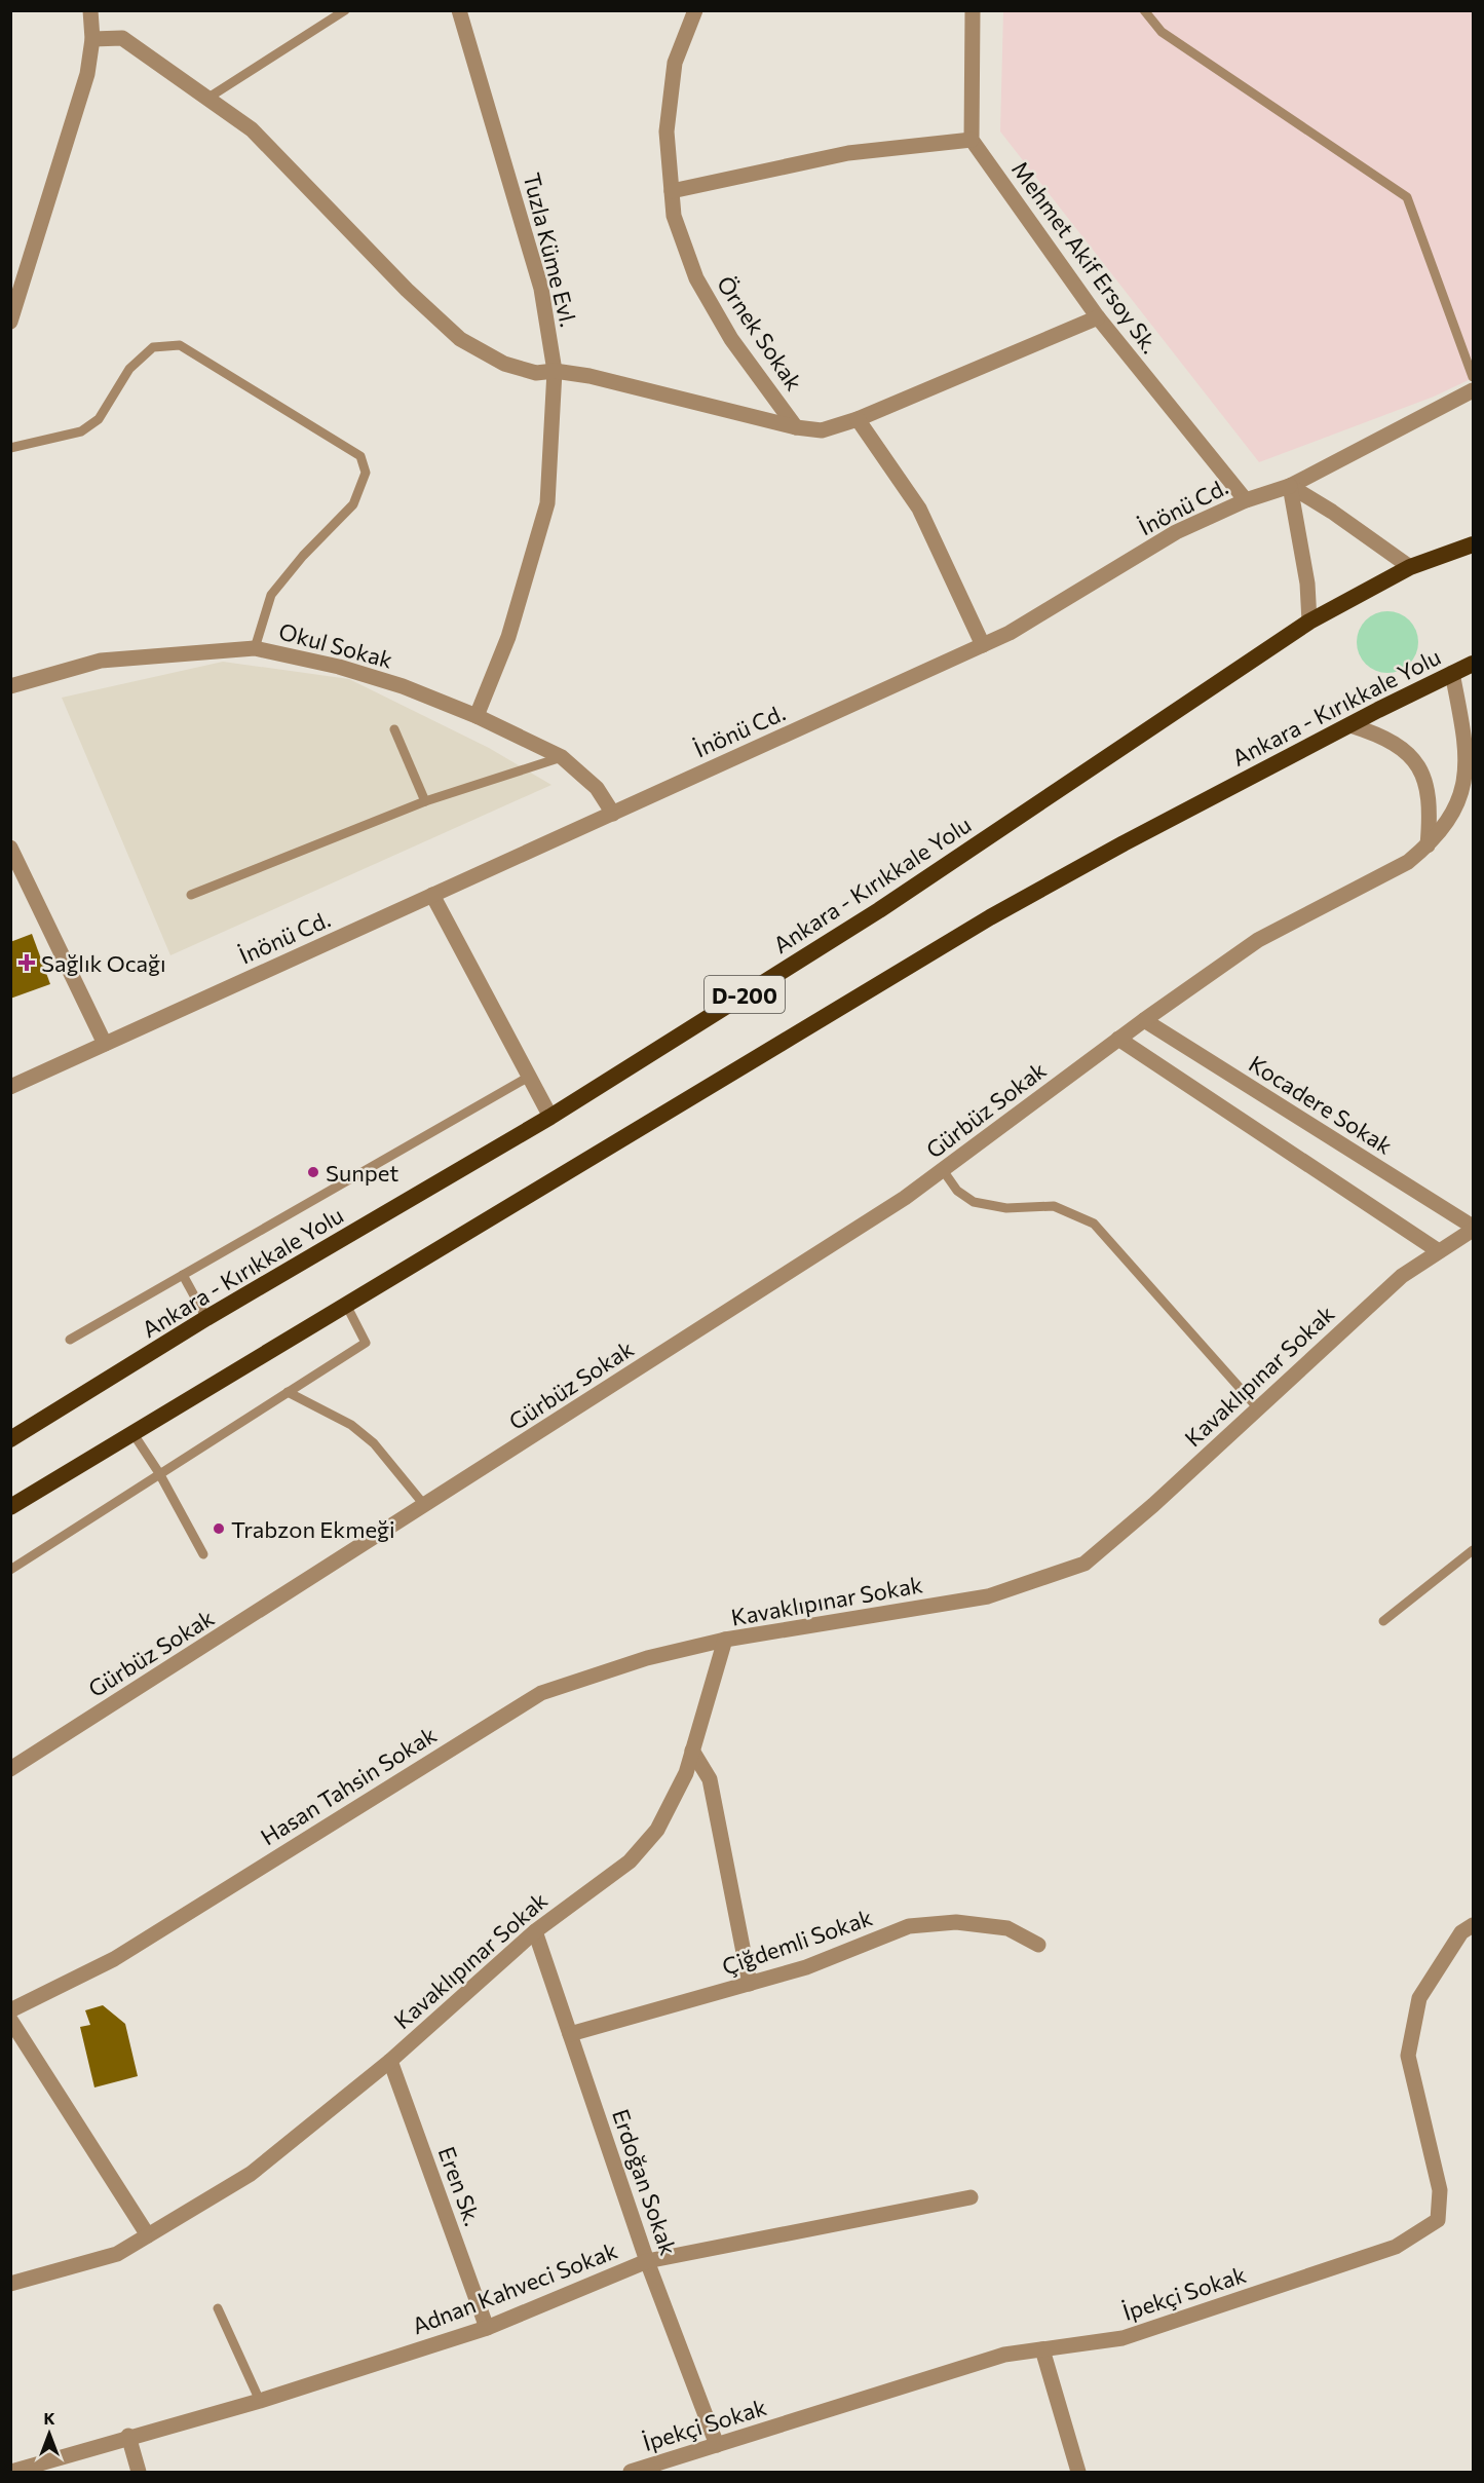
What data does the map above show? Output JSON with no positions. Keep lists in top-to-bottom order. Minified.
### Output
{"streets":{"highway":["Ankara - Kırıkkale Yolu","D-200"],"street":["Tuzla Küme Evl.","Mehmet Akif Ersoy Sk.","Örnek Sokak","İnönü Cd.","Okul Sokak","Kocadere Sokak","Gürbüz Sokak","Kavaklıpınar Sokak","Hasan Tahsin Sokak","Çiğdemli Sokak","Erdoğan Sokak","Eren Sk.","Adnan Kahveci Sokak","İpekçi Sokak"]},"crossings":[["Tuzla Küme Evl.","Okul Sokak"],["Mehmet Akif Ersoy Sk.","İnönü Cd."],["İnönü Cd.","Okul Sokak"],["Ankara - Kırıkkale Yolu","Gürbüz Sokak"],["Kocadere Sokak","Gürbüz Sokak"],["Kocadere Sokak","Kavaklıpınar Sokak"],["Kavaklıpınar Sokak","Hasan Tahsin Sokak"],["Kavaklıpınar Sokak","Erdoğan Sokak"],["Kavaklıpınar Sokak","Eren Sk."],["Çiğdemli Sokak","Erdoğan Sokak"],["Erdoğan Sokak","Adnan Kahveci Sokak"],["Erdoğan Sokak","İpekçi Sokak"],["Eren Sk.","Adnan Kahveci Sokak"]],"places":{"health":["Sağlık Ocağı"],"other":["Sunpet","Trabzon Ekmeği"]},"north":"top"}
